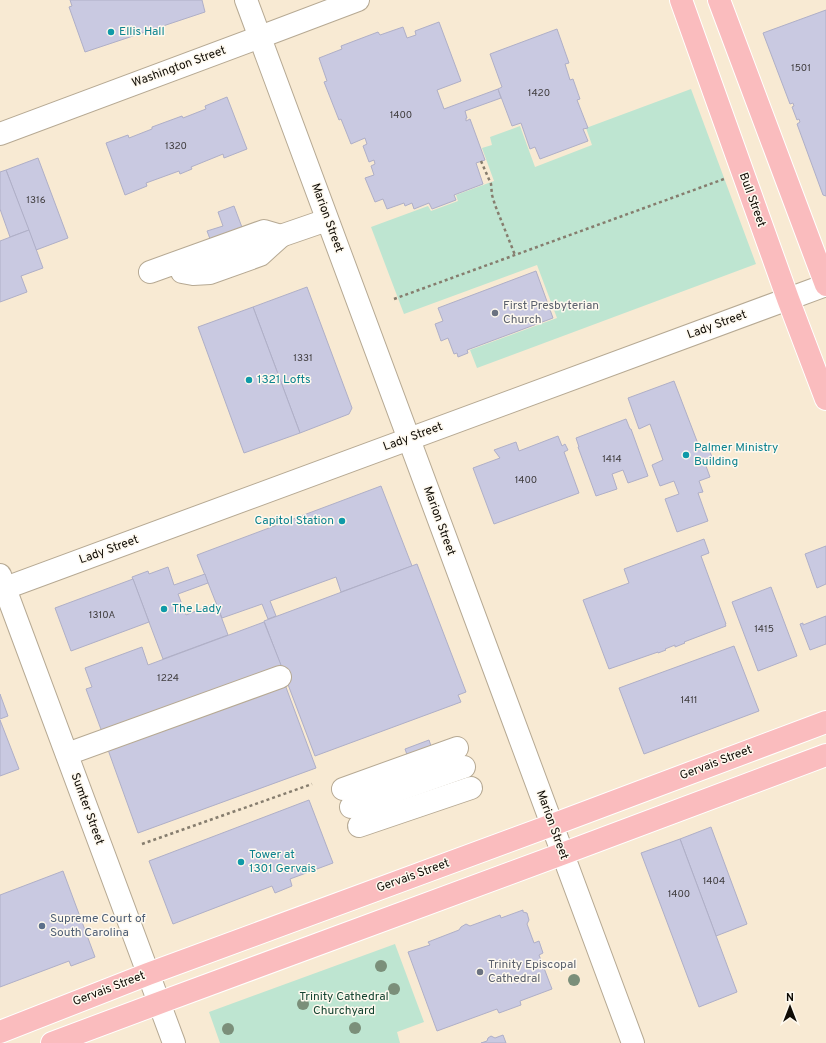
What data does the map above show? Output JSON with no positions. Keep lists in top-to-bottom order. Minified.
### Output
{"streets":{"main road":["Bull Street","Gervais Street"],"street":["Washington Street","Marion Street","Lady Street","Sumter Street"]},"crossings":[["Washington Street","Marion Street"],["Bull Street","Lady Street"],["Marion Street","Lady Street"],["Marion Street","Gervais Street"],["Lady Street","Sumter Street"],["Gervais Street","Sumter Street"]],"parks":["Trinity Cathedral Churchyard"],"places":["Ellis Hall","First Presbyterian Church","1321 Lofts","Palmer Ministry Building","Capitol Station","The Lady","Tower at 1301 Gervais","Supreme Court of South Carolina","Trinity Episcopal Cathedral"],"house_numbers":["1501","1420","1400","1320","1316","1331","1414","1400","1310A","1415","1224","1411","1404","1400"],"north":"top"}
